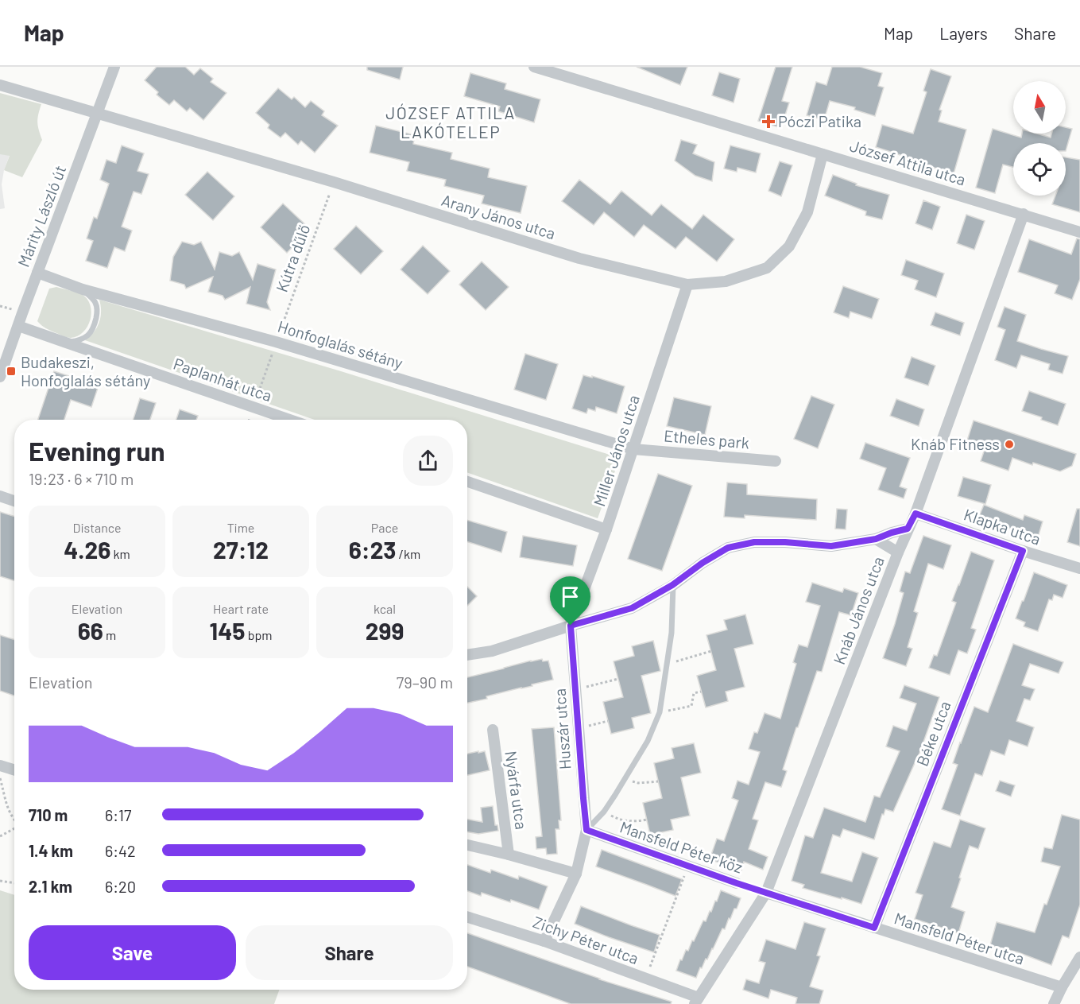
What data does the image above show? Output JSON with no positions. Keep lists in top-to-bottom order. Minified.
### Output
{"streets":{"street":["József Attila utca","Márity László út","Arany János utca","Honfoglalás sétány","Paplanhát utca","Etheles park","Miller János utca","Klapka utca","Knáb János utca","Huszár utca","Béke utca","Nyárfa utca","Mansfeld Péter köz","Mansfeld Péter utca","Zichy Péter utca"],"path":["Kútra dűlő"]},"crossings":[["József Attila utca","Arany János utca"],["József Attila utca","Knáb János utca"],["Márity László út","Arany János utca"],["Márity László út","Honfoglalás sétány"],["Márity László út","Paplanhát utca"],["Arany János utca","Kútra dűlő"],["Arany János utca","Miller János utca"],["Kútra dűlő","Honfoglalás sétány"],["Kútra dűlő","Paplanhát utca"],["Honfoglalás sétány","Etheles park"],["Honfoglalás sétány","Miller János utca"],["Etheles park","Miller János utca"],["Miller János utca","Huszár utca"],["Klapka utca","Knáb János utca"],["Klapka utca","Béke utca"],["Knáb János utca","Mansfeld Péter utca"],["Knáb János utca","Zichy Péter utca"],["Huszár utca","Mansfeld Péter köz"],["Huszár utca","Zichy Péter utca"],["Béke utca","Mansfeld Péter utca"]],"districts":["JÓZSEF ATTILA LAKÓTELEP"],"places":{"health":["Póczi Patika"],"transit":["Budakeszi, Honfoglalás sétány"],"other":["Knáb Fitness"]},"north":"top","page":{"header":"Map","nav":["Map","Layers","Share"],"heading":["Evening run","19:23 · 6 × 710 m"],"stats":[["Distance","4.26 km"],["Time","27:12"],["Pace","6:23 /km"],["Elevation","66 m"],["Heart rate","145 bpm"],["kcal","299"]],"chart":["Elevation","79–90 m"],"list":[{"name":"710 m","note":"6:17"},{"name":"1.4 km","note":"6:42"},{"name":"2.1 km","note":"6:20"}],"buttons":["Save","Share"]}}
